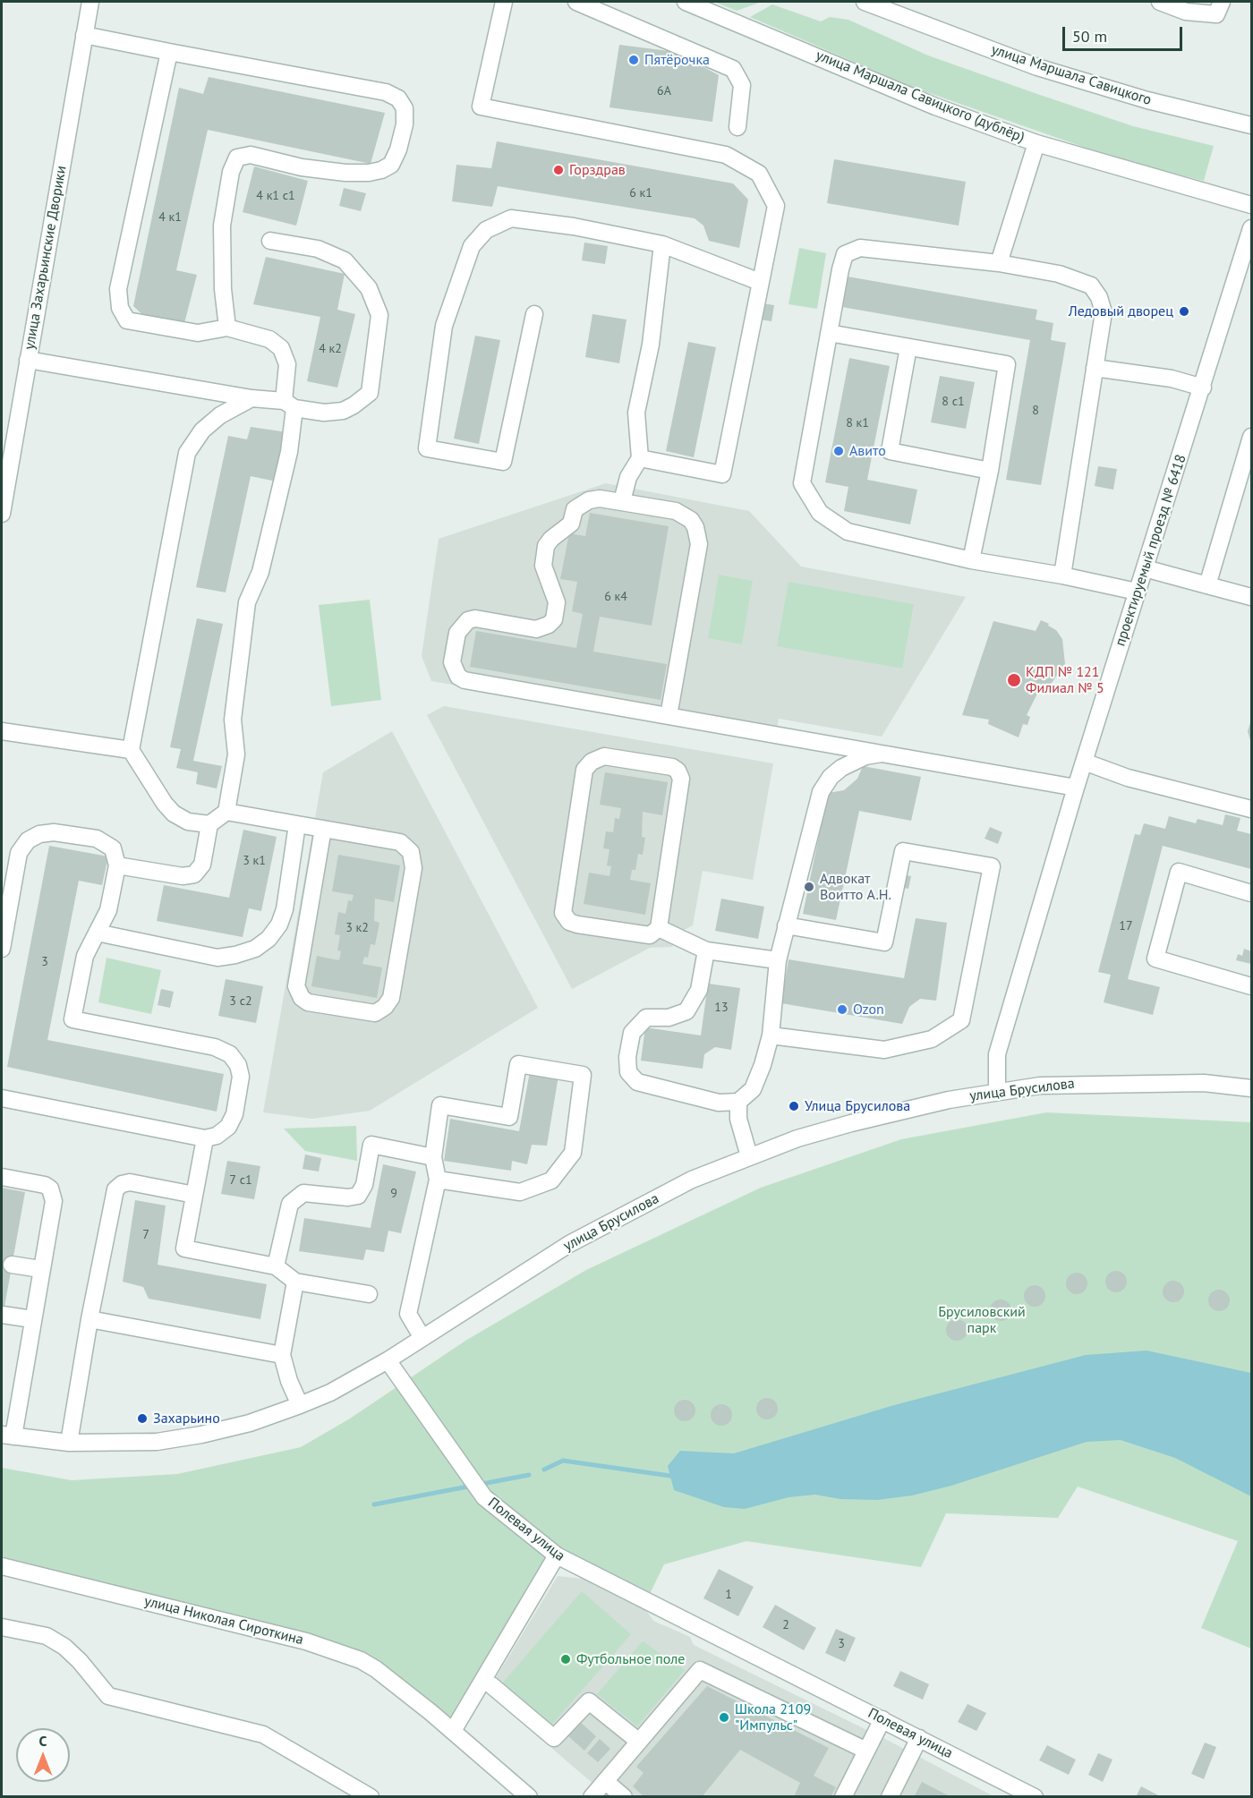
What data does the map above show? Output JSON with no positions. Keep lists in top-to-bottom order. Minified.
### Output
{"streets":{"street":["улица Маршала Савицкого","улица Маршала Савицкого (дублёр)","улица Захарьинские Дворики","проектируемый проезд № 6418","улица Брусилова","Полевая улица","улица Николая Сироткина"]},"crossings":[["проектируемый проезд № 6418","улица Брусилова"],["улица Брусилова","Полевая улица"]],"parks":["Брусиловский парк"],"places":["Пятёрочка","Горздрав","Ледовый дворец","Авито","КДП № 121 Филиал № 5","Адвокат Воитто А.Н.","Ozon","Улица Брусилова","Захарьино","Футбольное поле","Школа 2109 \"Импульс\""],"house_numbers":["6А","6 к1","4 к1 с1","4 к1","4 к2","8 с1","8","8 к1","6 к4","3 к1","17","3 к2","3","3 с2","13","7 с1","9","7","1","2","3"],"scale_bar":"50 m","north":"top"}
